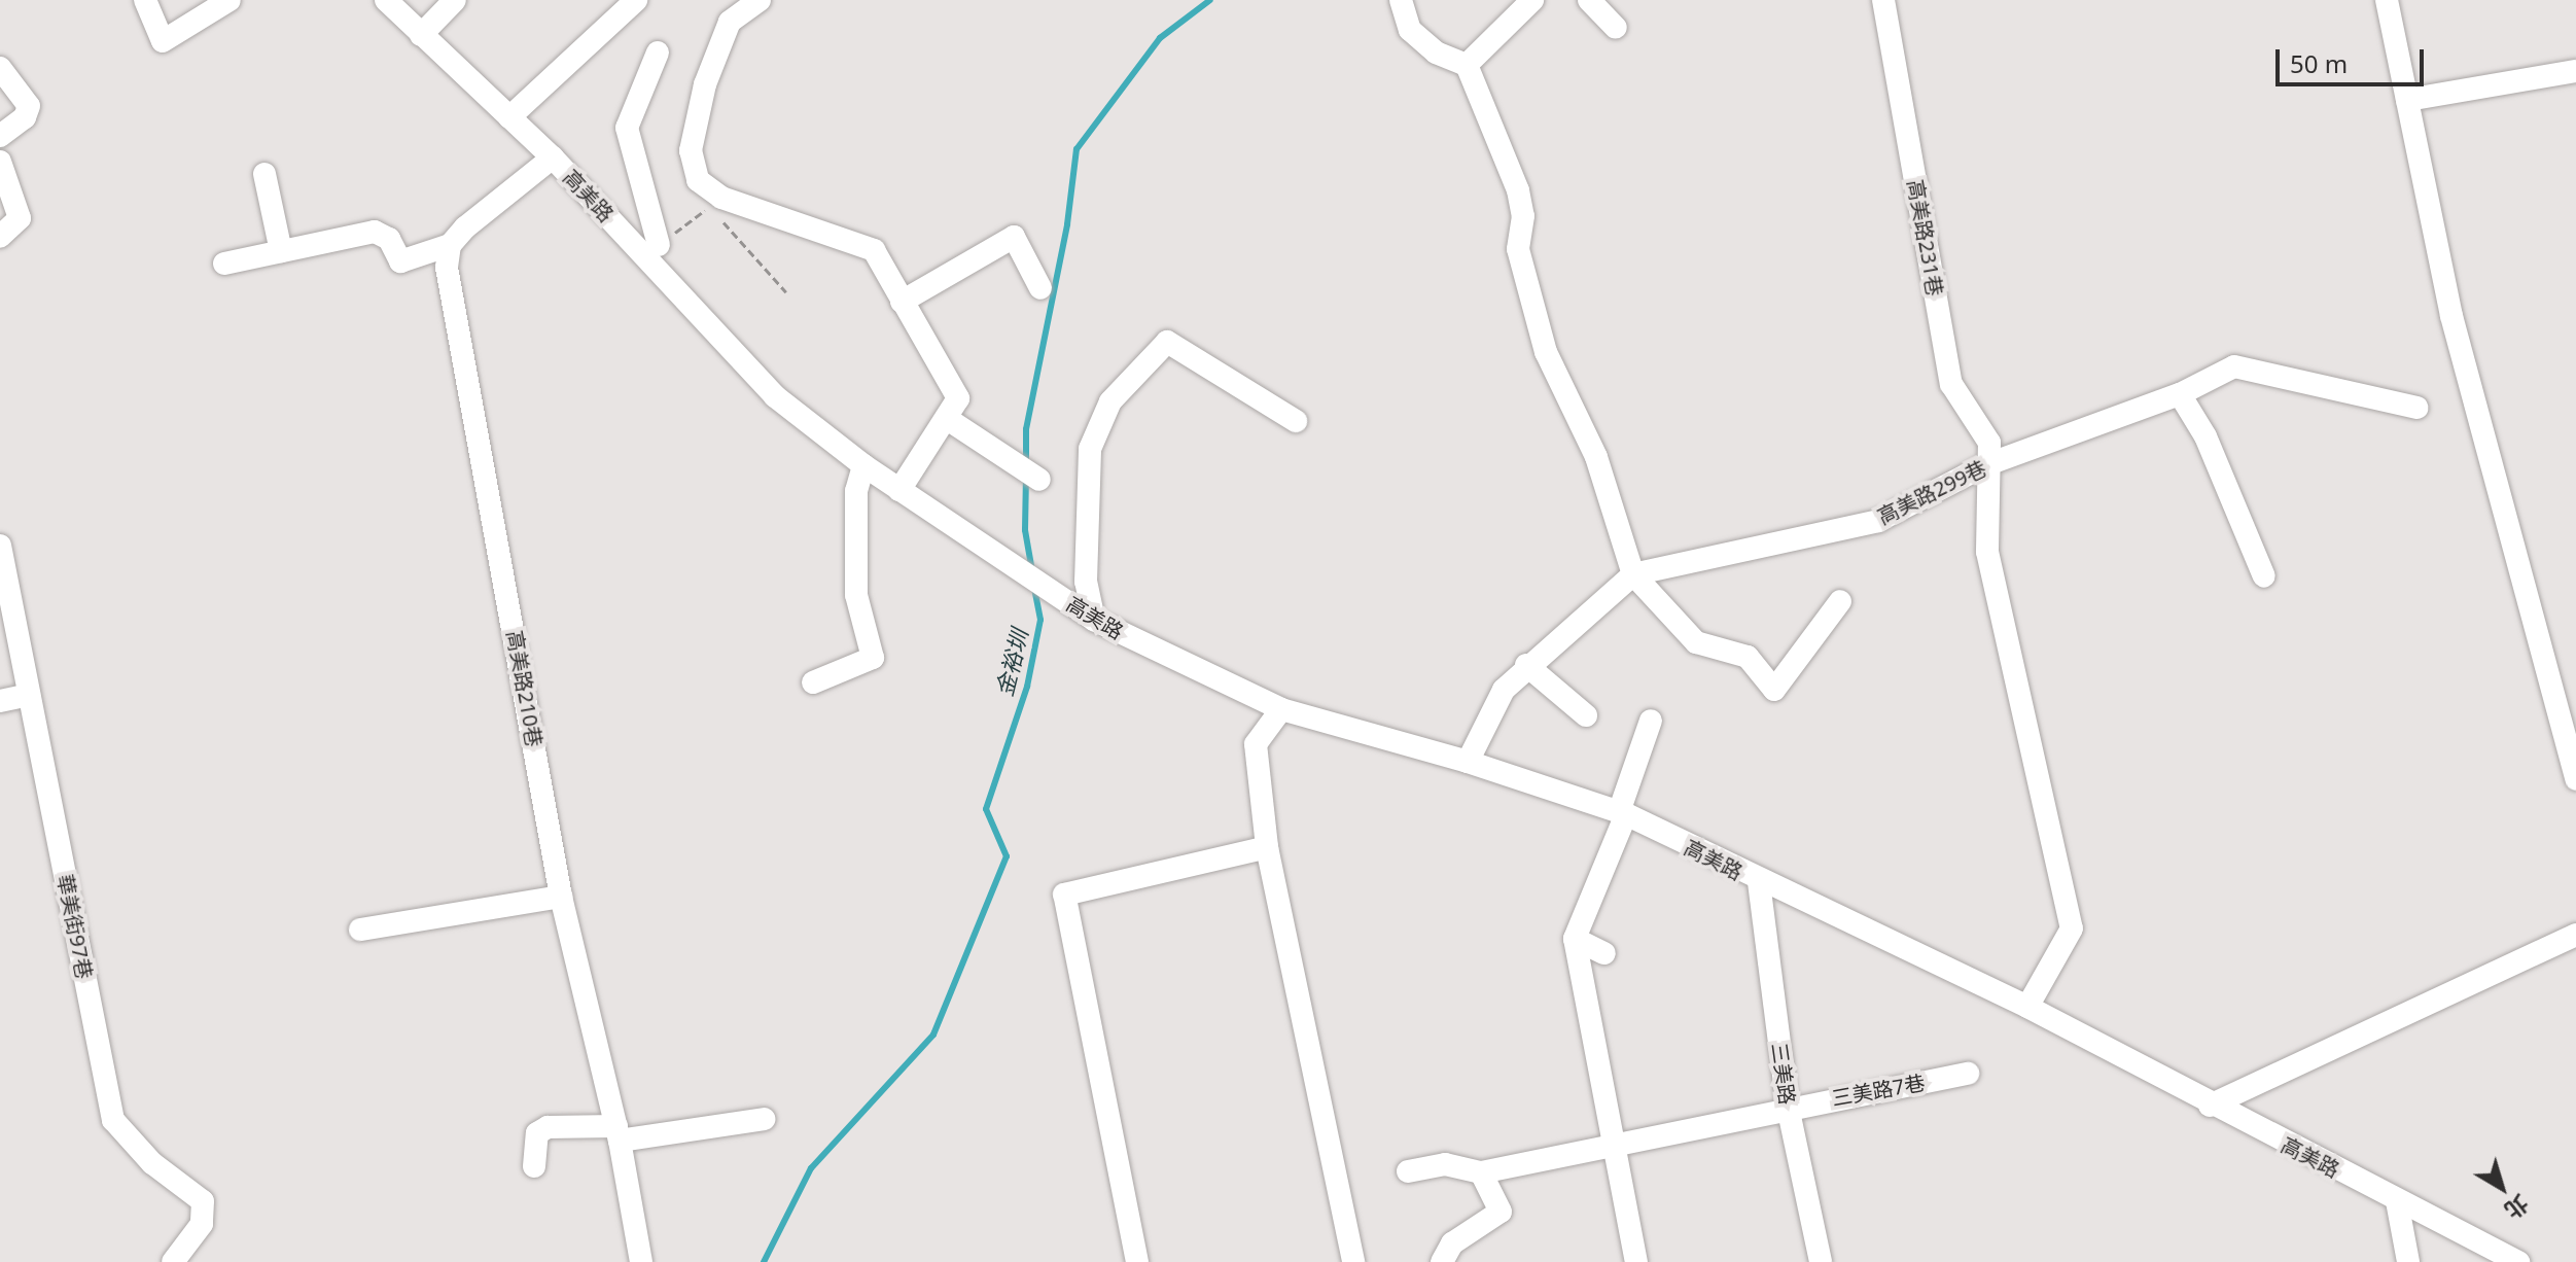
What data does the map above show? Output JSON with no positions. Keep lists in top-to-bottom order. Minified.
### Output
{"streets":{"street":["高美路","高美路231巷","高美路299巷","高美路210巷","華美街97巷","三美路","三美路7巷"]},"crossings":[["高美路","高美路231巷"],["高美路","高美路299巷"],["高美路","三美路"],["高美路231巷","高美路299巷"],["三美路","三美路7巷"]],"water":["金裕圳"],"scale_bar":"50 m","north":"bottom right"}
